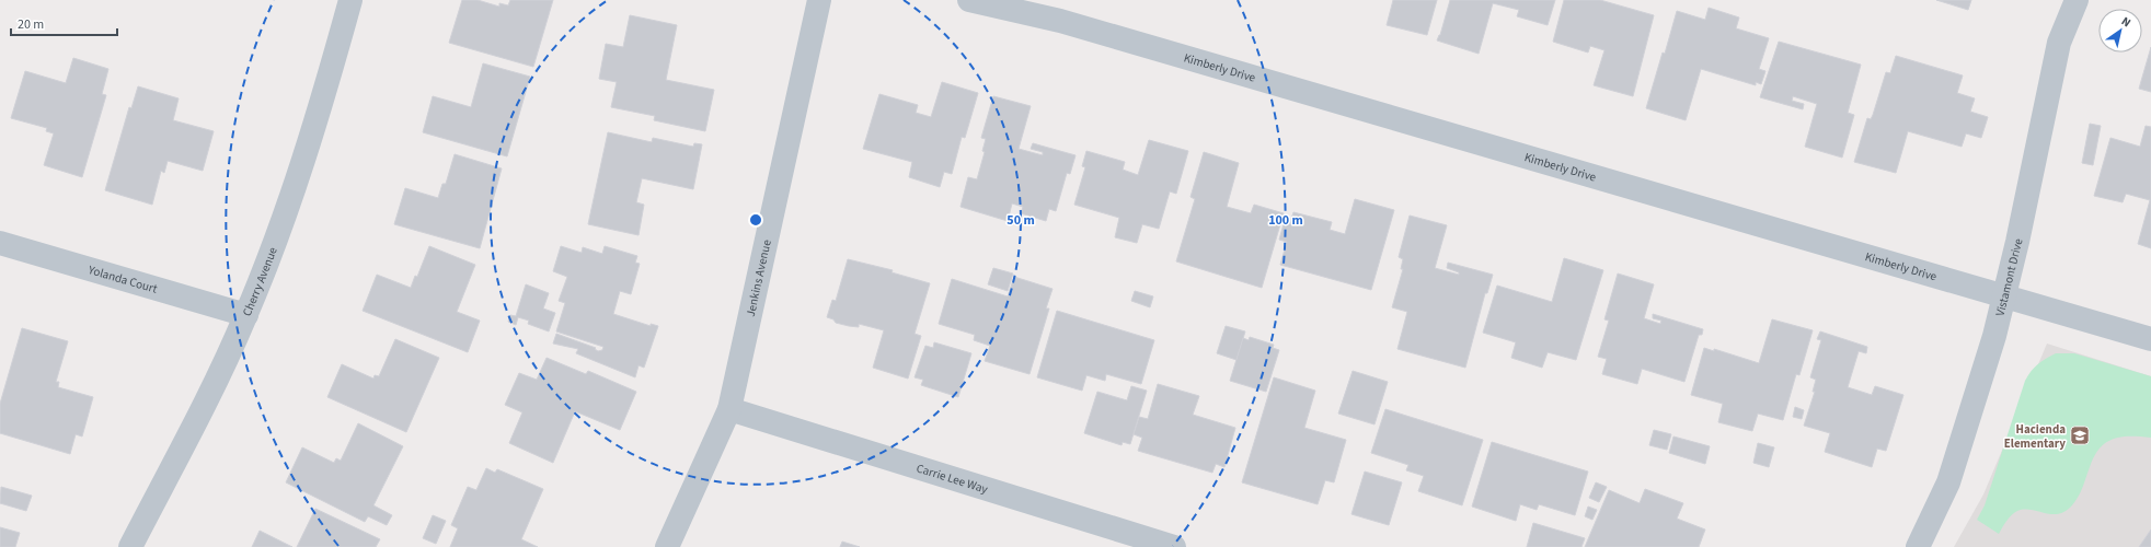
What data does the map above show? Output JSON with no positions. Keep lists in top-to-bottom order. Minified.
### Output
{"streets":{"street":["Kimberly Drive","Vistamont Drive","Jenkins Avenue","Yolanda Court","Cherry Avenue","Carrie Lee Way"]},"crossings":[["Kimberly Drive","Vistamont Drive"],["Jenkins Avenue","Carrie Lee Way"],["Yolanda Court","Cherry Avenue"]],"places":{"school or university":["Hacienda Elementary"]},"scale_bar":"20 m","north":"top right","rings":["50 m","100 m"]}
